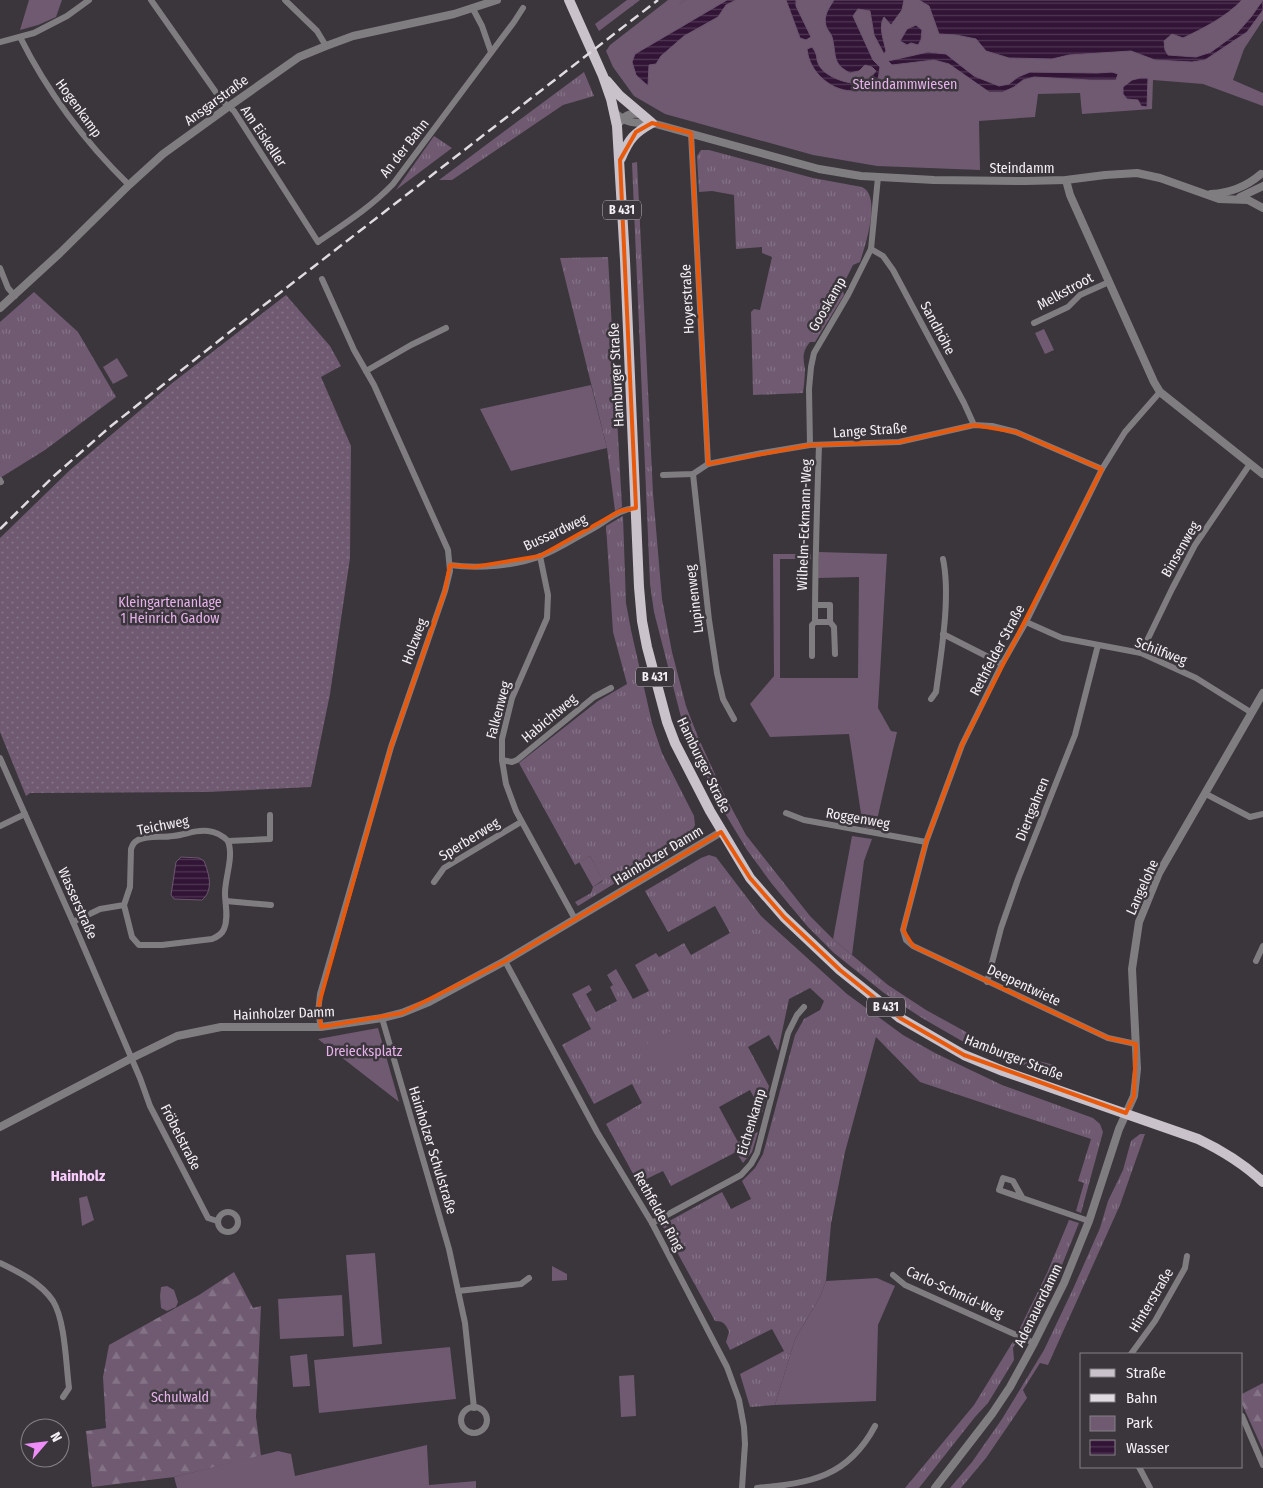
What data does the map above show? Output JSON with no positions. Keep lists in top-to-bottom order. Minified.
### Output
{"streets":{"main road":["B 431","Hamburger Straße"],"street":["Ansgarstraße","Hogenkamp","Am Eiskeller","An der Bahn","Steindamm","Melkstroot","Hoyerstraße","Gooskamp","Sandhöhe","Lange Straße","Wilhelm-Eckmann-Weg","Bussardweg","Binsenweg","Lupinenweg","Holzweg","Rethfelder Straße","Schilfweg","Falkenweg","Habichtweg","Diertgahren","Roggenweg","Teichweg","Sperberweg","Hainholzer Damm","Langelohe","Wasserstraße","Deepentwiete","Eichenkamp","Fröbelstraße","Hainholzer Schulstraße","Rethfelder Ring","Carlo-Schmid-Weg","Hinterstraße","Adenauerdamm"]},"crossings":[["Ansgarstraße","Hogenkamp"],["Ansgarstraße","Am Eiskeller"],["Am Eiskeller","An der Bahn"],["Steindamm","Melkstroot"],["Steindamm","Hoyerstraße"],["Steindamm","Gooskamp"],["Steindamm","Hamburger Straße"],["Steindamm","Binsenweg"],["Steindamm","Rethfelder Straße"],["Hoyerstraße","Lange Straße"],["Gooskamp","Sandhöhe"],["Gooskamp","Lange Straße"],["Sandhöhe","Lange Straße"],["Hamburger Straße","Bussardweg"],["Hamburger Straße","Hainholzer Damm"],["Hamburger Straße","Langelohe"],["Hamburger Straße","Adenauerdamm"],["Lange Straße","Wilhelm-Eckmann-Weg"],["Lange Straße","Lupinenweg"],["Lange Straße","Rethfelder Straße"],["Bussardweg","Holzweg"],["Bussardweg","Falkenweg"],["Binsenweg","Schilfweg"],["Holzweg","Hainholzer Damm"],["Rethfelder Straße","Schilfweg"],["Rethfelder Straße","Roggenweg"],["Rethfelder Straße","Deepentwiete"],["Schilfweg","Diertgahren"],["Schilfweg","Langelohe"],["Falkenweg","Habichtweg"],["Falkenweg","Sperberweg"],["Falkenweg","Hainholzer Damm"],["Diertgahren","Deepentwiete"],["Hainholzer Damm","Wasserstraße"],["Hainholzer Damm","Fröbelstraße"],["Hainholzer Damm","Hainholzer Schulstraße"],["Hainholzer Damm","Rethfelder Ring"],["Langelohe","Deepentwiete"],["Langelohe","Adenauerdamm"],["Wasserstraße","Fröbelstraße"],["Eichenkamp","Rethfelder Ring"],["Carlo-Schmid-Weg","Adenauerdamm"]],"districts":["Hainholz"],"parks":["Steindammwiesen","Kleingartenanlage 1 Heinrich Gadow","Dreiecksplatz","Schulwald"],"legend":["Straße","Bahn","Park","Wasser"],"north":"top right"}
